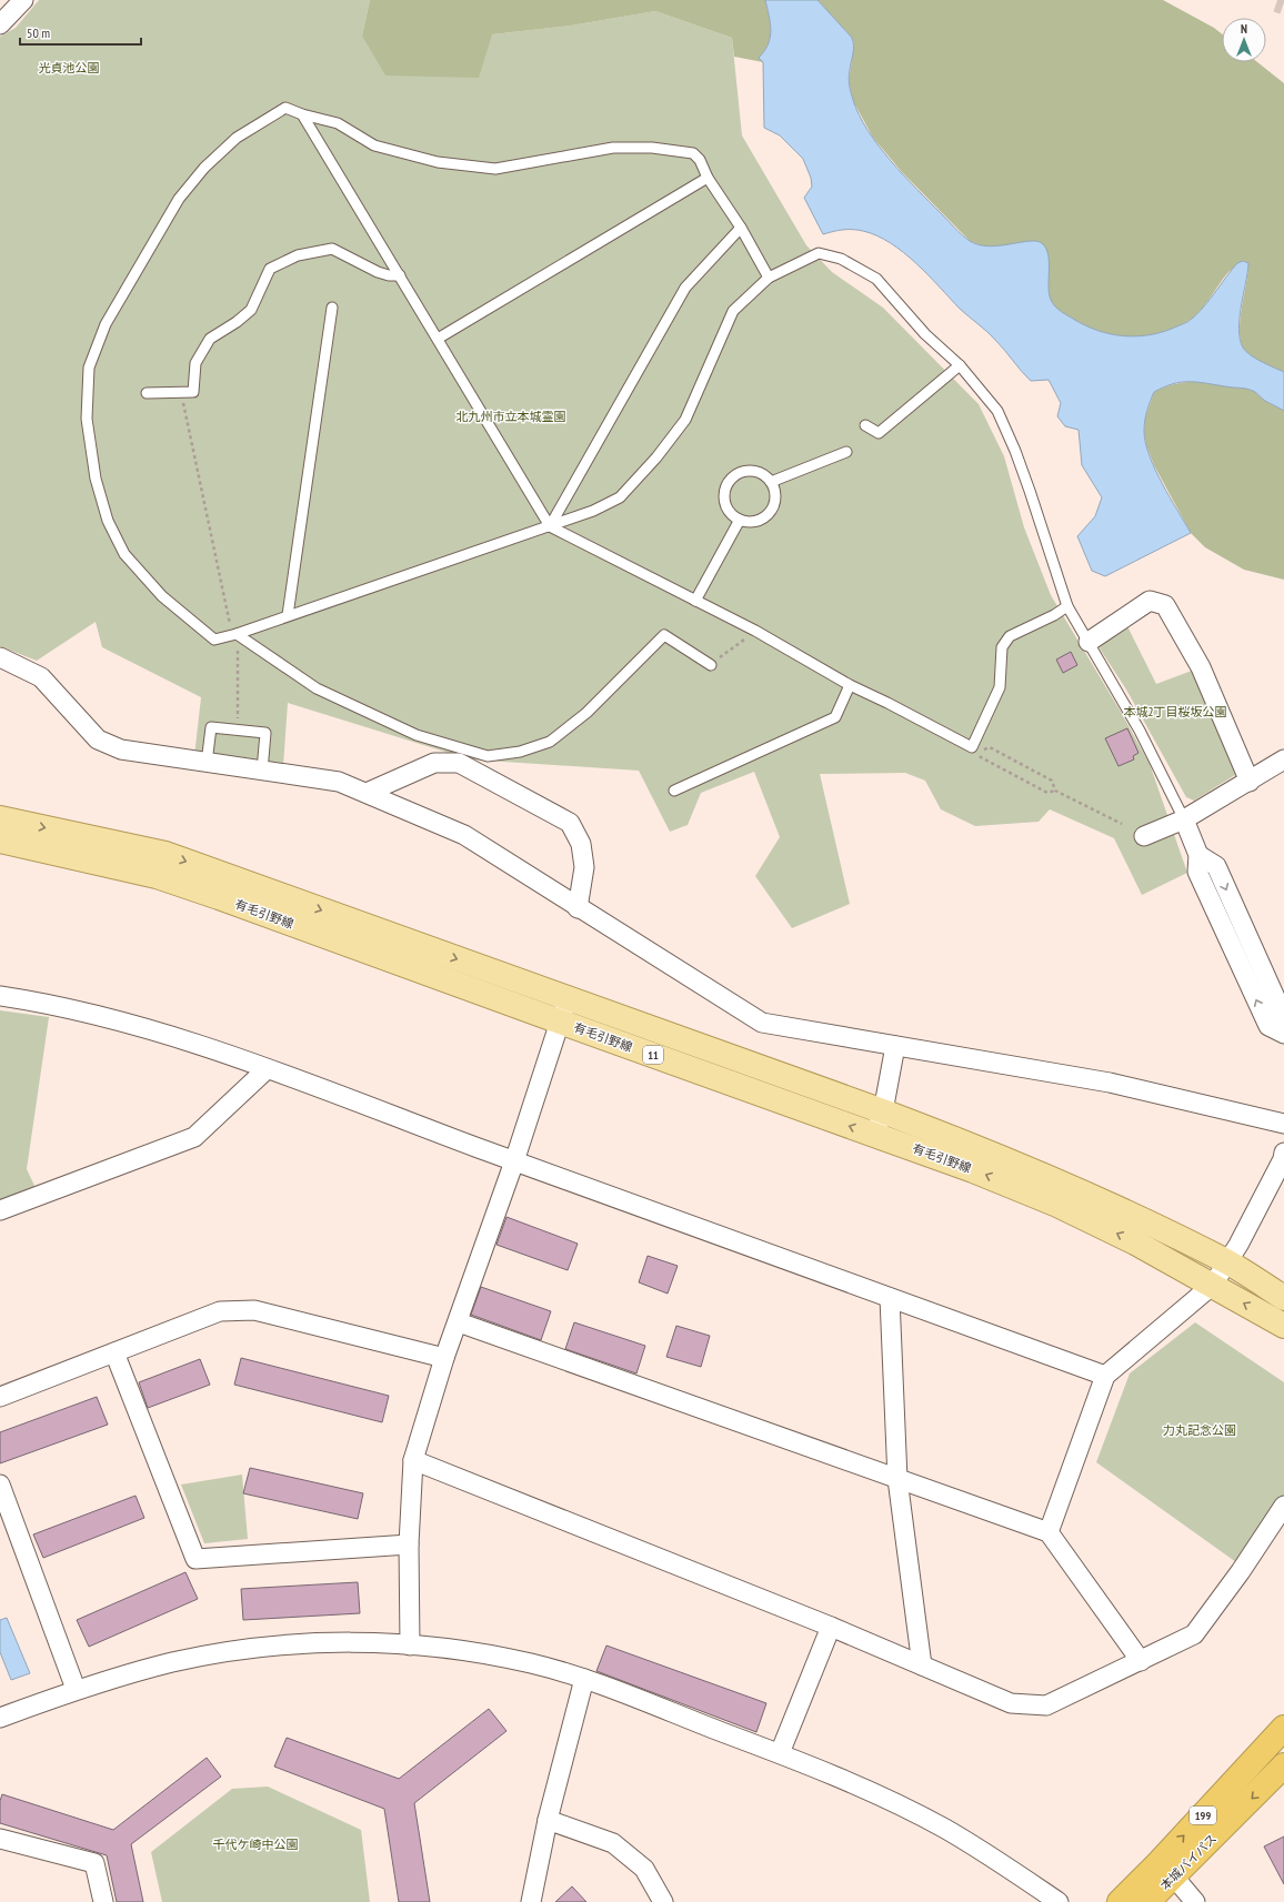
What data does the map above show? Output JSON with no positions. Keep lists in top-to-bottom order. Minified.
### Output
{"streets":{"highway":["199","本城バイパス"],"main road":["有毛引野線","11"]},"parks":["光貞池公園","北九州市立本城霊園","本城2丁目桜坂公園","力丸記念公園","千代ケ崎中公園"],"scale_bar":"50 m","north":"top"}
